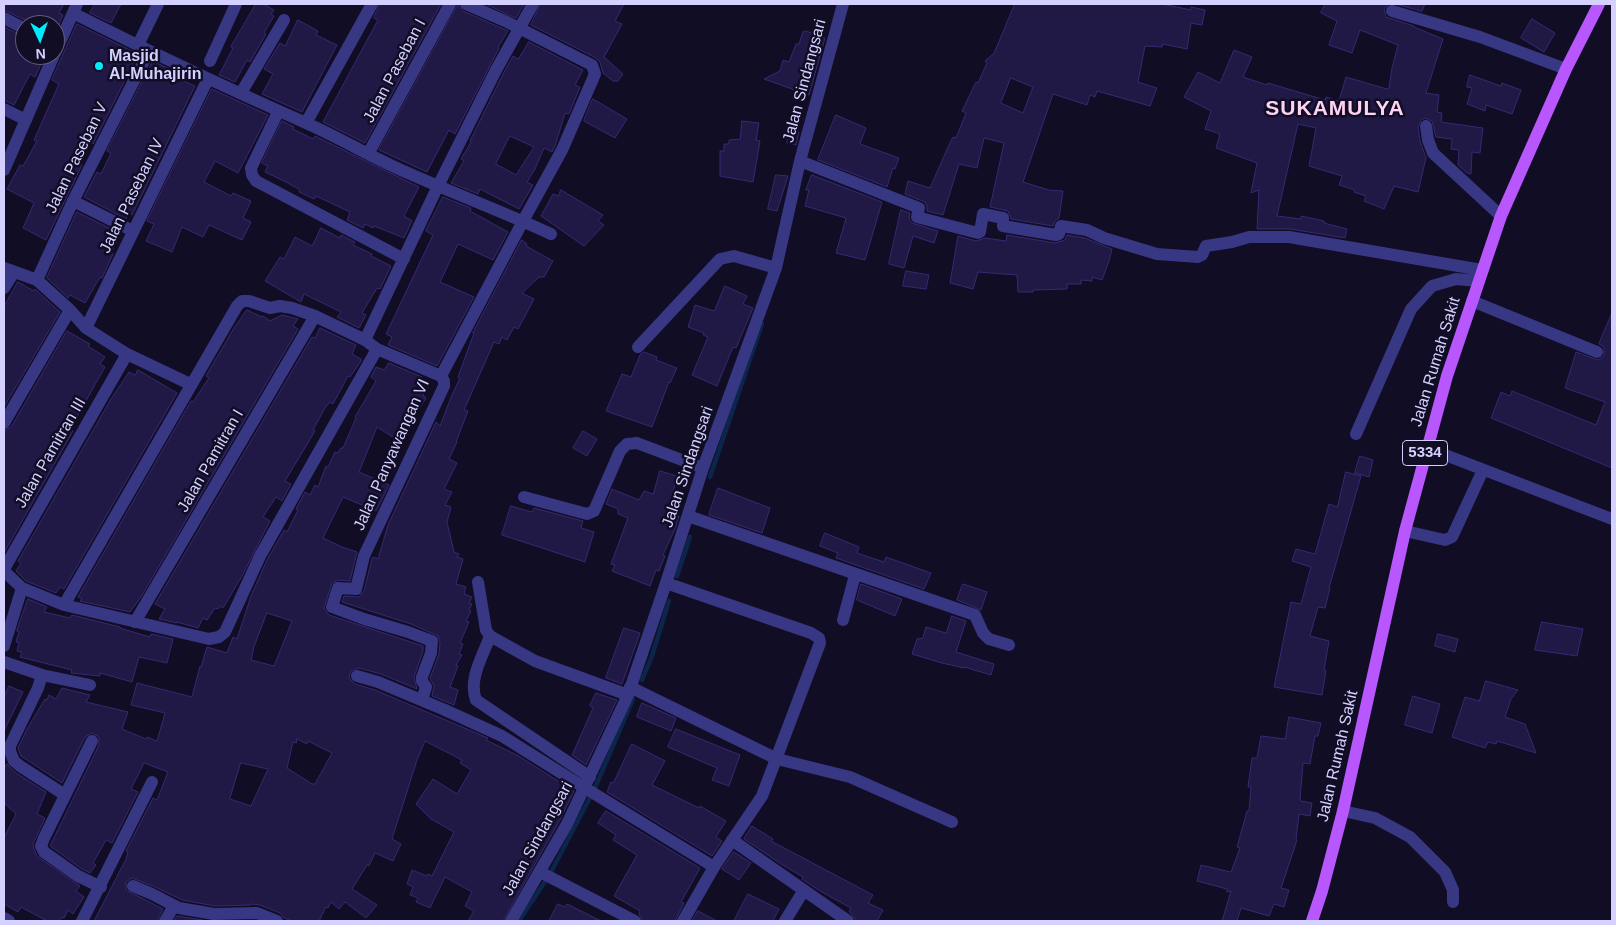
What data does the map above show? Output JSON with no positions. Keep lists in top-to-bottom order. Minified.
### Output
{"streets":{"main road":["Jalan Rumah Sakit","5334"],"street":["Jalan Paseban I","Jalan Sindangsari","Jalan Paseban V","Jalan Paseban IV","Jalan Pamitran III","Jalan Panyawangan VI","Jalan Pamitran I"]},"districts":["SUKAMULYA"],"places":["Masjid Al-Muhajirin"],"north":"bottom"}
